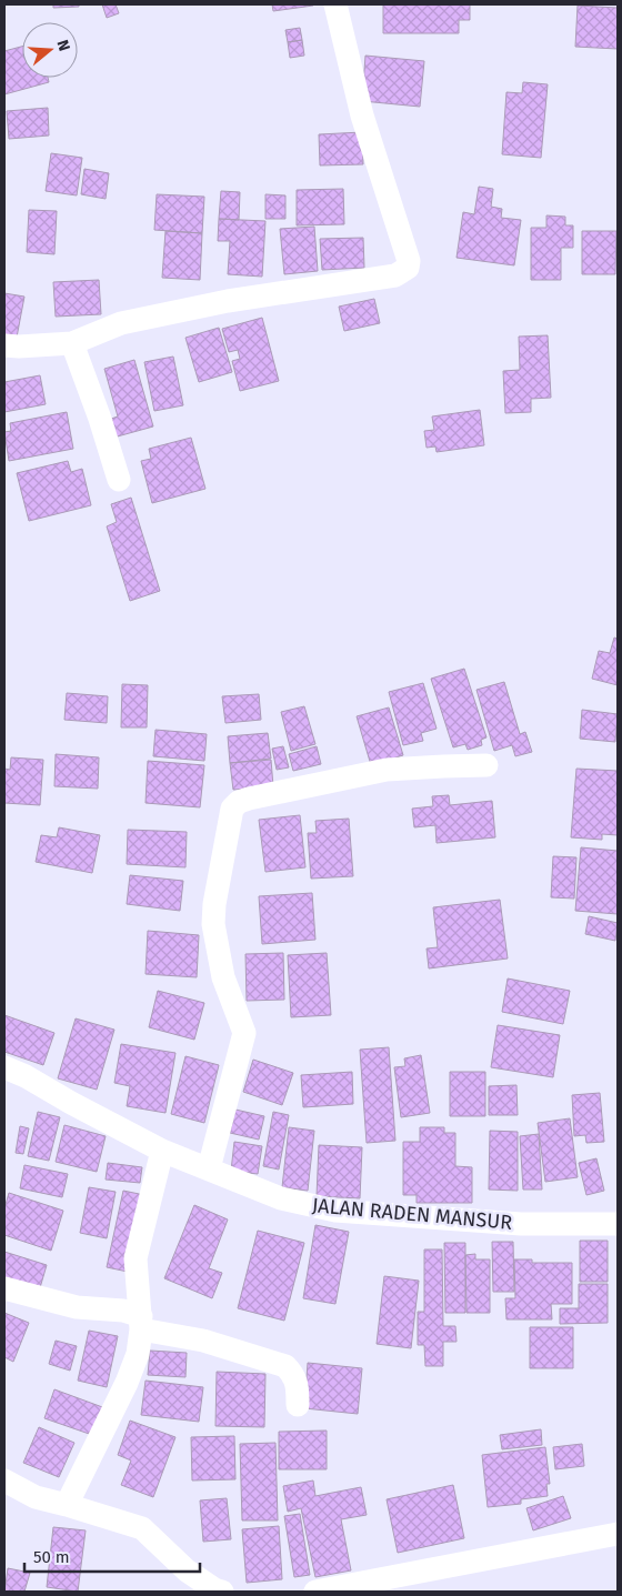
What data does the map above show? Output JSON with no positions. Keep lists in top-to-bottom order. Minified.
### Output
{"streets":{"street":["JALAN RADEN MANSUR"]},"scale_bar":"50 m","north":"right"}
